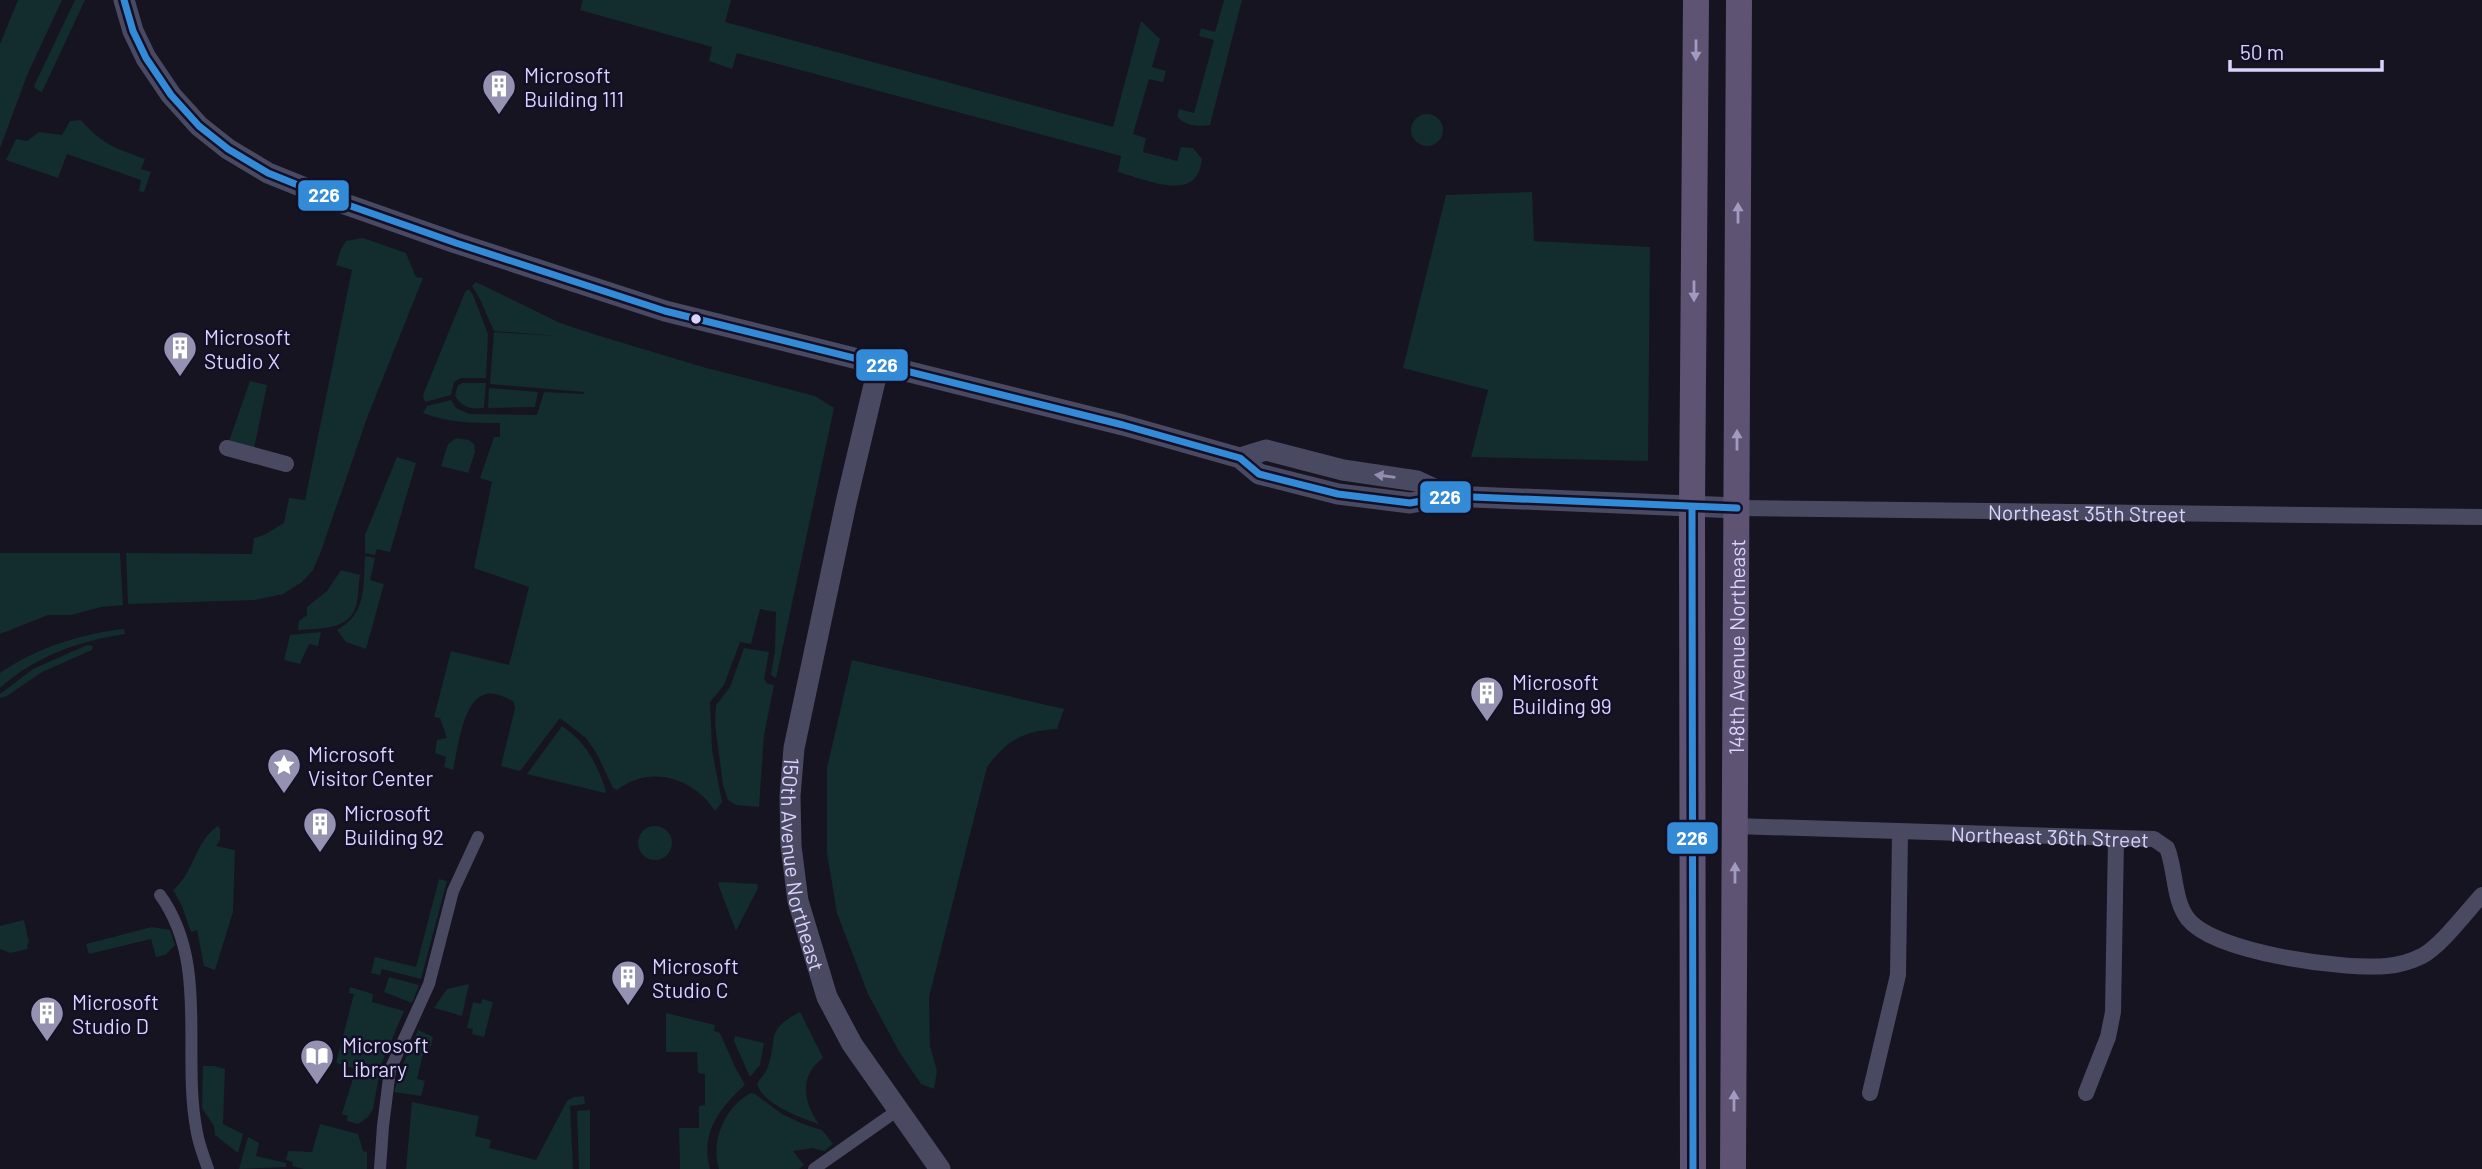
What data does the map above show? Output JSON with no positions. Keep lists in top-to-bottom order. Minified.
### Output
{"streets":{"main road":["148th Avenue Northeast"],"street":["Northeast 35th Street","Northeast 36th Street","150th Avenue Northeast"]},"crossings":[["Northeast 35th Street","148th Avenue Northeast"],["148th Avenue Northeast","Northeast 36th Street"]],"places":{"building":["Microsoft Building 111","Microsoft Studio X","Microsoft Building 99","Microsoft Building 92","Microsoft Studio C","Microsoft Studio D"],"place":["Microsoft Visitor Center"],"library":["Microsoft Library"]},"lines":["transit line 226"],"scale_bar":"50 m"}
